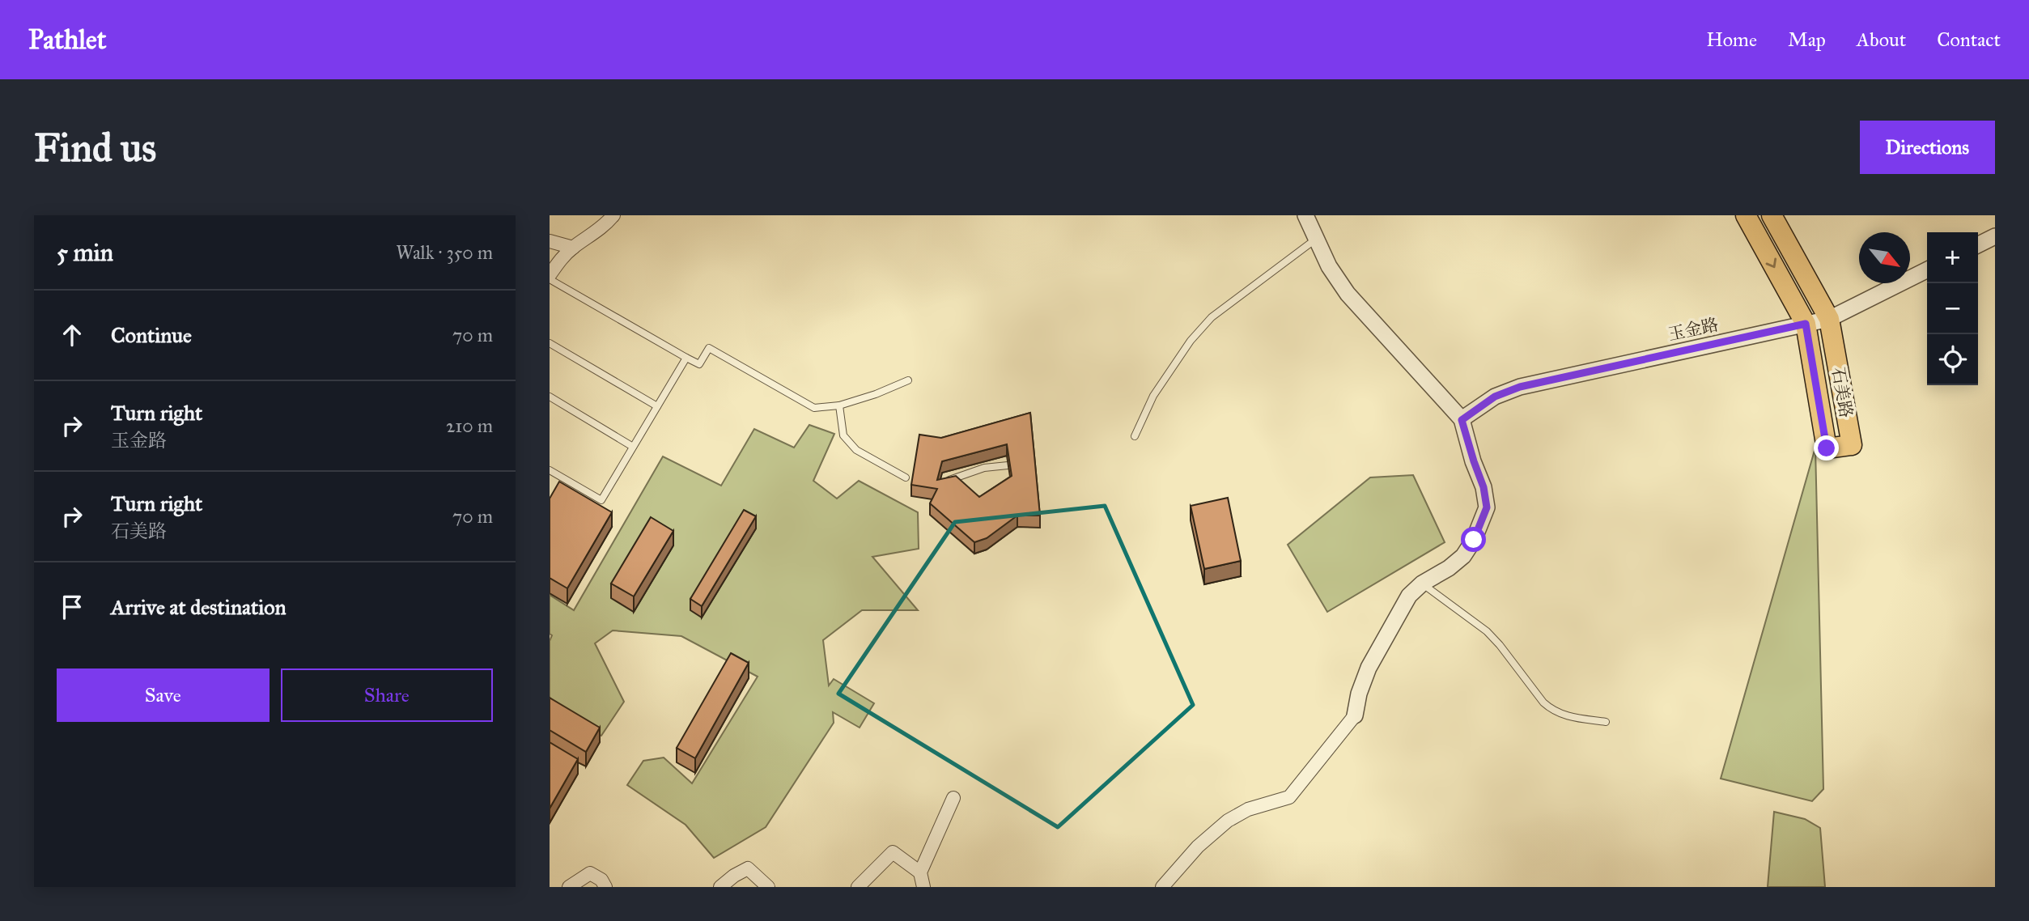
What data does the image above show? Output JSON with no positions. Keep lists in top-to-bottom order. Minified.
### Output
{"streets":{"main road":["石美路"],"street":["玉金路"]},"crossings":[["玉金路","石美路"]],"north":"bottom right","page":{"header":"Pathlet","nav":["Home","Map","About","Contact"],"buttons":["Directions",["Save","Share"]],"title":"Find us","heading":["5 min","Walk · 350 m"],"map_buttons":["+","−"],"list":[["Continue","70 m"],["Turn right","玉金路","210 m"],["Turn right","石美路","70 m"],"Arrive at destination"]}}
